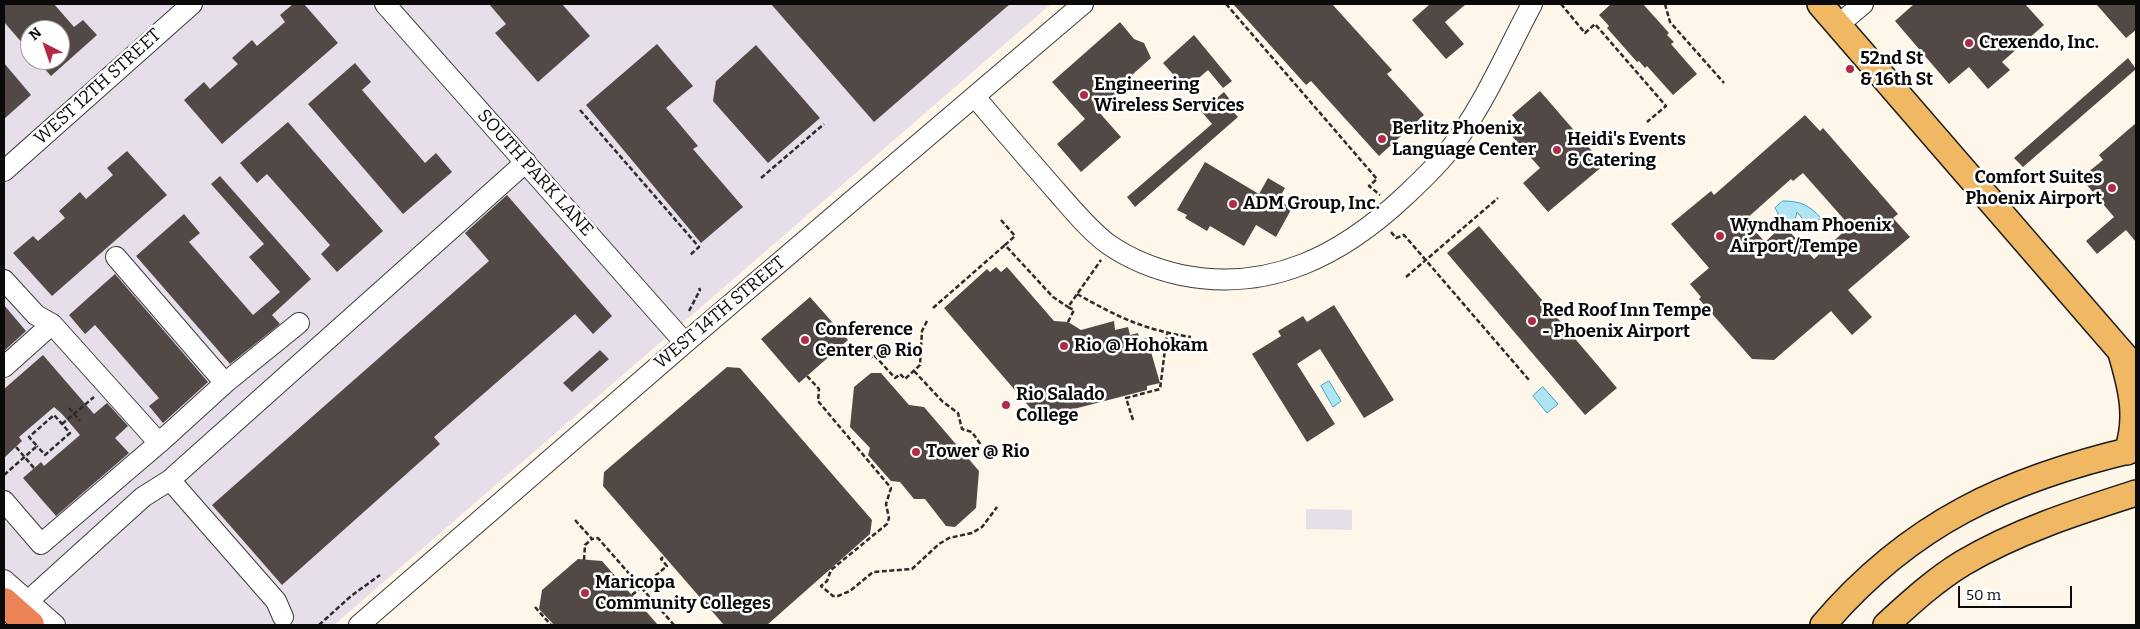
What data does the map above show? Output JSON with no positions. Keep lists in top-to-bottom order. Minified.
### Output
{"streets":{"street":["WEST 12TH STREET","SOUTH PARK LANE","WEST 14TH STREET"]},"crossings":[["SOUTH PARK LANE","WEST 14TH STREET"]],"places":["Crexendo, Inc.","52nd St & 16th St","Engineering Wireless Services","Berlitz Phoenix Language Center","Heidi's Events & Catering","Comfort Suites Phoenix Airport","ADM Group, Inc.","Wyndham Phoenix Airport/Tempe","Red Roof Inn Tempe - Phoenix Airport","Conference Center @ Rio","Rio @ Hohokam","Rio Salado College","Tower @ Rio","Maricopa Community Colleges"],"scale_bar":"50 m","north":"top left"}
